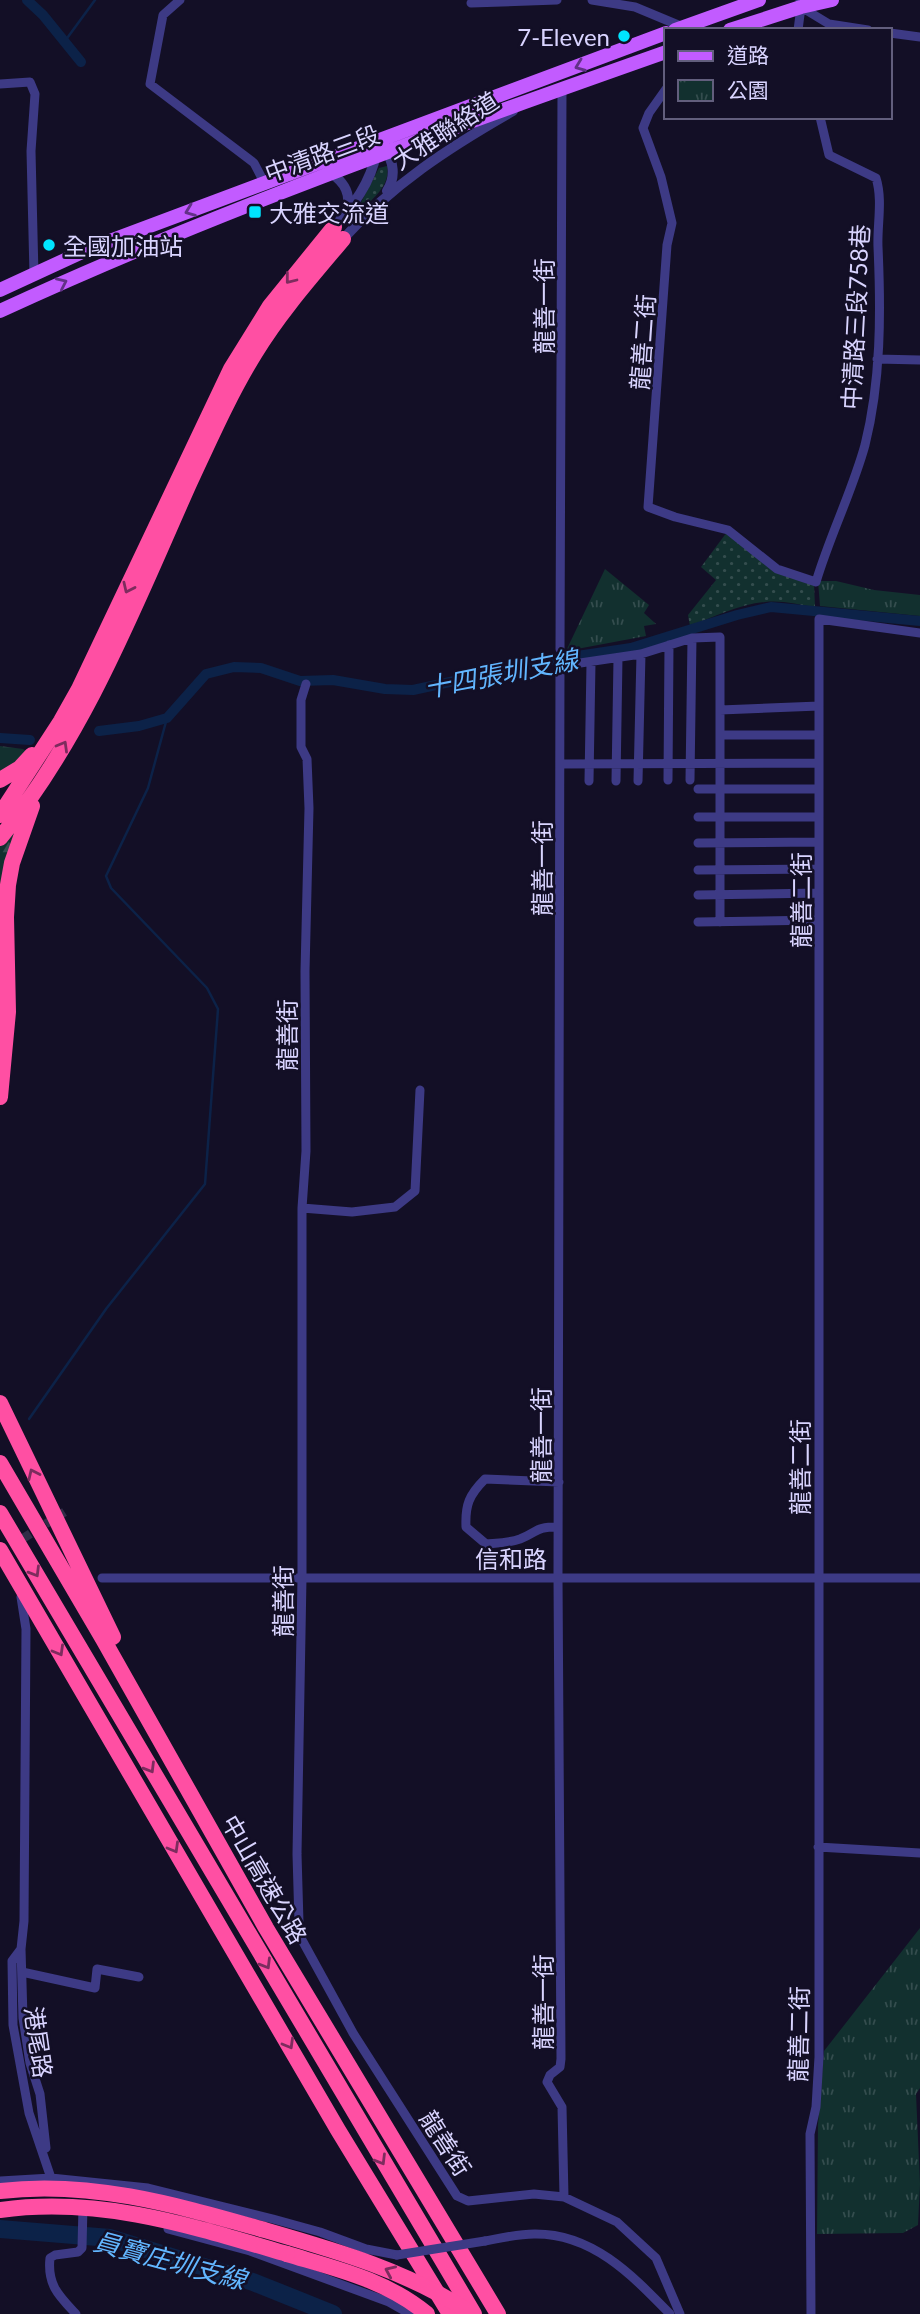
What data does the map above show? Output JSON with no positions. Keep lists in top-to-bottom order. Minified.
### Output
{"streets":{"highway":["中山高速公路"],"main road":["中清路三段"],"street":["大雅聯絡道","龍善一街","中清路三段758巷","龍善二街","龍善街","信和路","港尾路"]},"crossings":[["大雅聯絡道","中清路三段"],["中清路三段","龍善一街"],["龍善一街","龍善街"],["龍善一街","信和路"],["中清路三段758巷","龍善二街"],["龍善二街","信和路"],["龍善街","信和路"]],"water":["十四張圳支線","員寶庄圳支線"],"places":{"other":["7-Eleven","全國加油站"],"transit":["大雅交流道"]},"legend":["道路","公園"]}
